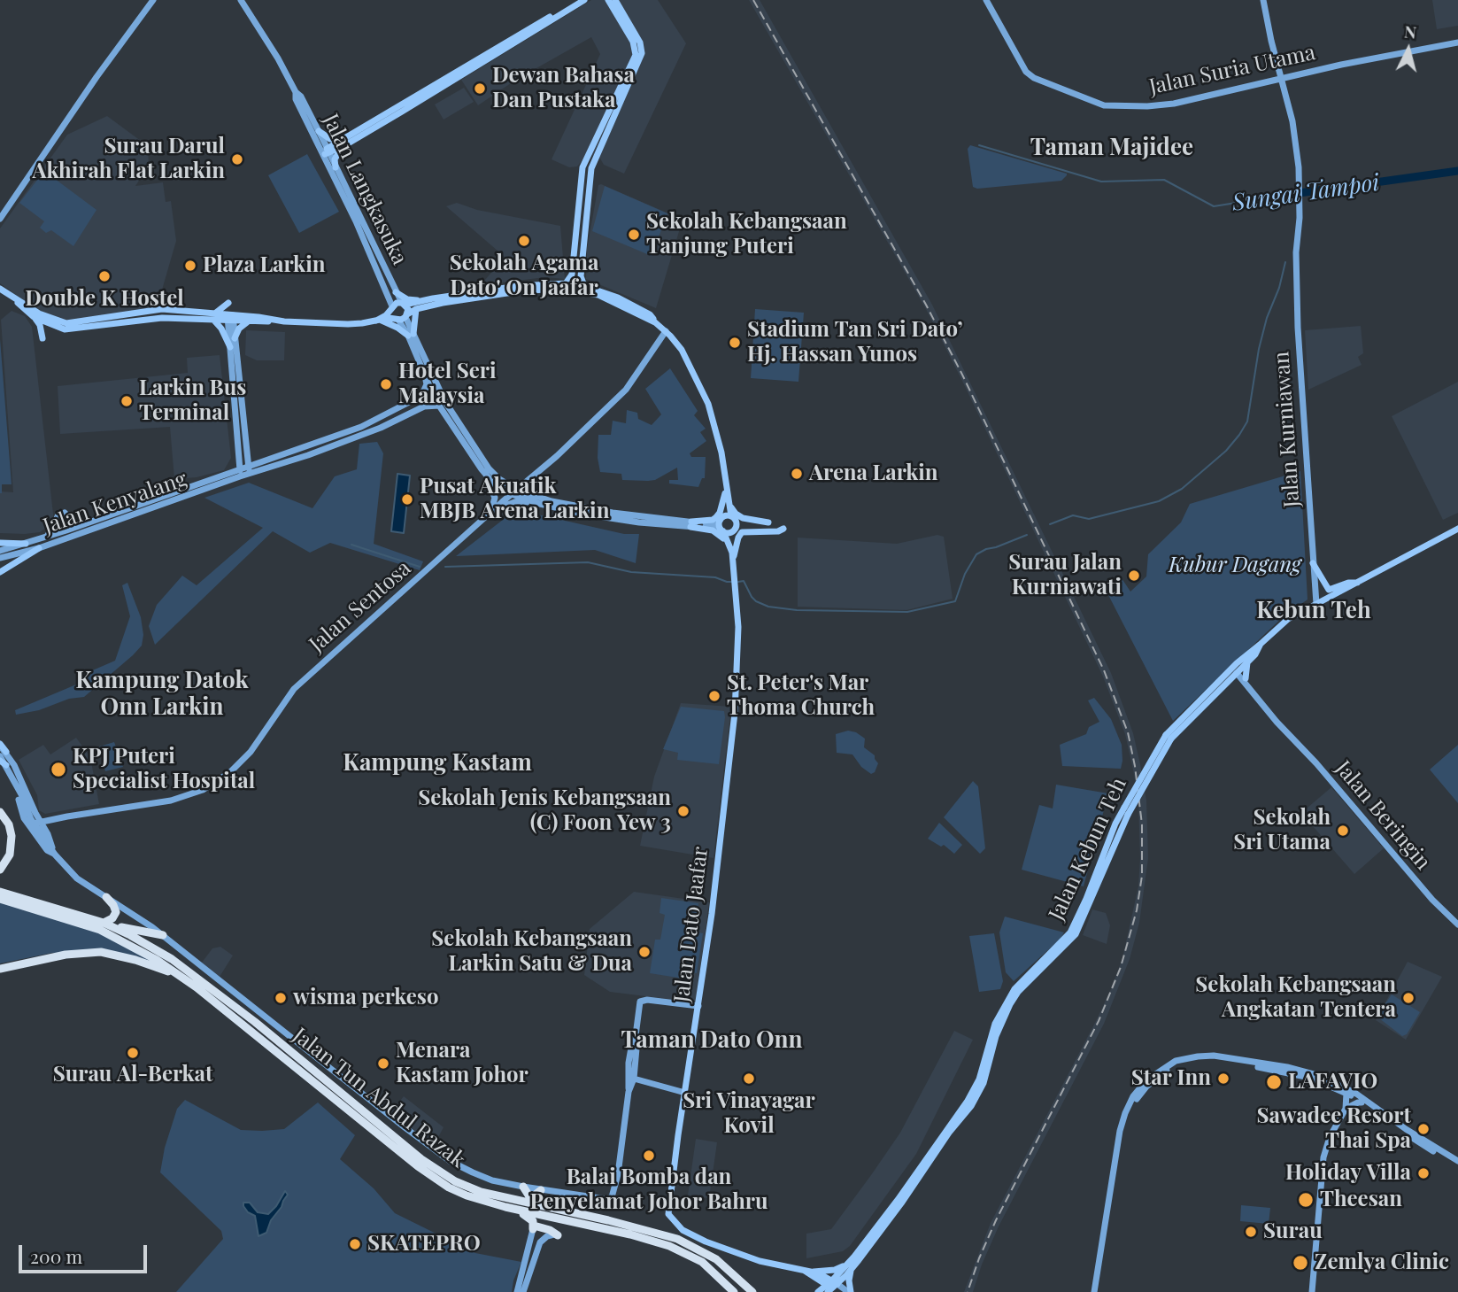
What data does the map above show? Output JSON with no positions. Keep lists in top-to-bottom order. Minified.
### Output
{"streets":{"highway":["Jalan Tun Abdul Razak"],"main road":["Jalan Kebun Teh","Jalan Dato Jaafar"],"street":["Jalan Suria Utama","Jalan Langkasuka","Jalan Kurniawan","Jalan Kenyalang","Jalan Sentosa","Jalan Beringin"]},"crossings":[["Jalan Suria Utama","Jalan Kurniawan"],["Jalan Kurniawan","Jalan Kebun Teh"],["Jalan Beringin","Jalan Kebun Teh"],["Jalan Kebun Teh","Jalan Dato Jaafar"]],"districts":["Taman Majidee","Kebun Teh","Kampung Datok Onn Larkin","Kampung Kastam","Taman Dato Onn"],"water":["Sungai Tampoi"],"parks":["Kubur Dagang"],"places":["Dewan Bahasa Dan Pustaka","Surau Darul Akhirah Flat Larkin","Sekolah Kebangsaan Tanjung Puteri","Sekolah Agama Dato' On Jaafar","Plaza Larkin","Double K Hostel","Stadium Tan Sri Dato’ Hj. Hassan Yunos","Hotel Seri Malaysia","Larkin Bus Terminal","Arena Larkin","Pusat Akuatik MBJB Arena Larkin","Surau Jalan Kurniawati","St. Peter's Mar Thoma Church","KPJ Puteri Specialist Hospital","Sekolah Jenis Kebangsaan (C) Foon Yew 3","Sekolah Sri Utama","Sekolah Kebangsaan Larkin Satu & Dua","wisma perkeso","Sekolah Kebangsaan Angkatan Tentera","Surau Al-Berkat","Menara Kastam Johor","Sri Vinayagar Kovil","Star Inn","LAFAVIO","Sawadee Resort Thai Spa","Balai Bomba dan Penyelamat Johor Bahru","Holiday Villa","Theesan","Surau","SKATEPRO","Zemlya Clinic"],"scale_bar":"200 m","north":"top"}
